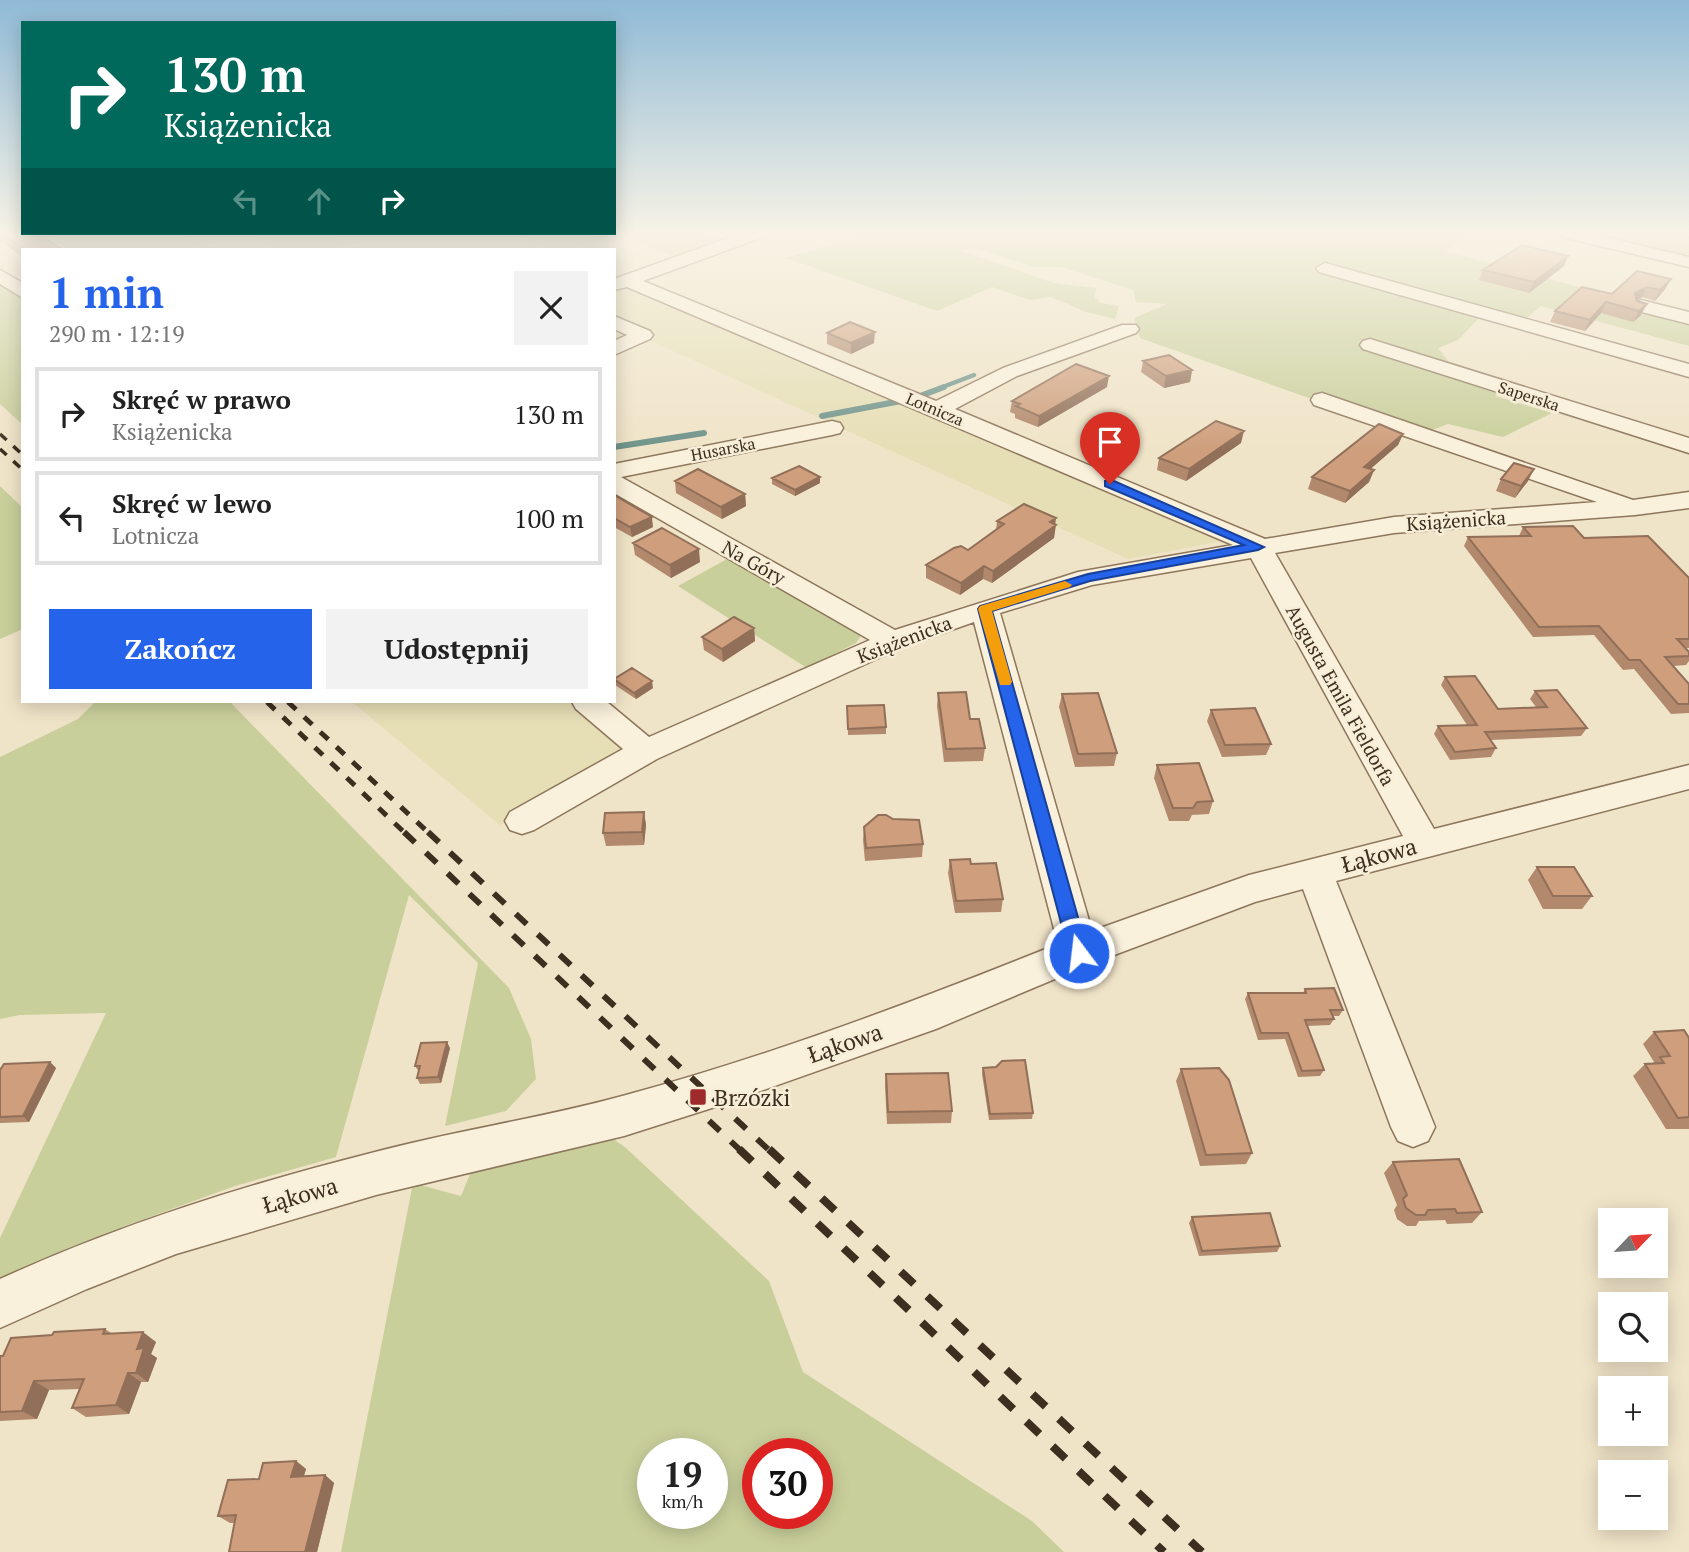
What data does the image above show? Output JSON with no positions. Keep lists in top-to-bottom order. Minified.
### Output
{"streets":{"street":["Saperska","Lotnicza","Husarska","Książenicka","Na Góry","Augusta Emila Fieldorfa","Łąkowa"]},"crossings":[["Lotnicza","Książenicka"],["Lotnicza","Augusta Emila Fieldorfa"],["Książenicka","Na Góry"],["Książenicka","Augusta Emila Fieldorfa"],["Augusta Emila Fieldorfa","Łąkowa"]],"places":{"transit":["Brzózki"]},"north":"top right","page":{"turn":["130 m","Książenicka"],"heading":["1 min","290 m · 12:19"],"list":[{"name":"Skręć w prawo","note":"Książenicka","value":"130 m"},{"name":"Skręć w lewo","note":"Lotnicza","value":"100 m"}],"buttons":["Zakończ","Udostępnij"],"map_buttons":["+","−"],"speed":"19 km/h","limit":"30"}}
